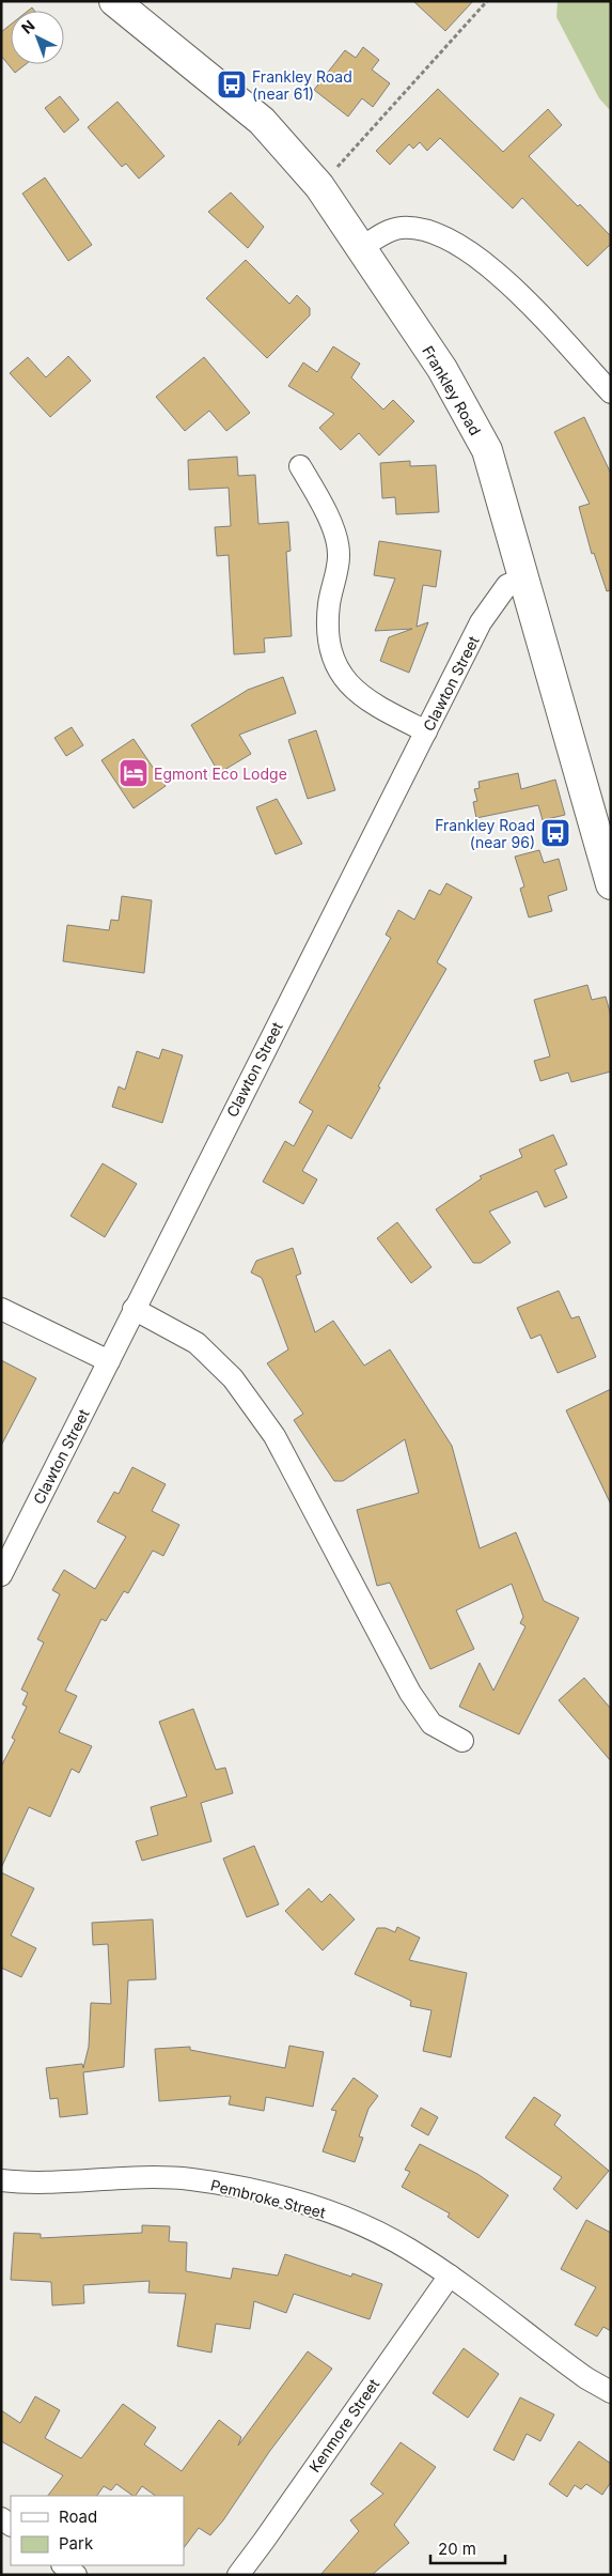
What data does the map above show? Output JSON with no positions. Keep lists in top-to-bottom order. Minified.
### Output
{"streets":{"street":["Frankley Road","Clawton Street","Pembroke Street","Kenmore Street"]},"crossings":[["Frankley Road","Clawton Street"],["Pembroke Street","Kenmore Street"]],"places":{"bus stop":["Frankley Road (near 61)","Frankley Road (near 96)"],"hotel":["Egmont Eco Lodge"]},"legend":["Road","Park"],"scale_bar":"20 m","north":"top left"}
